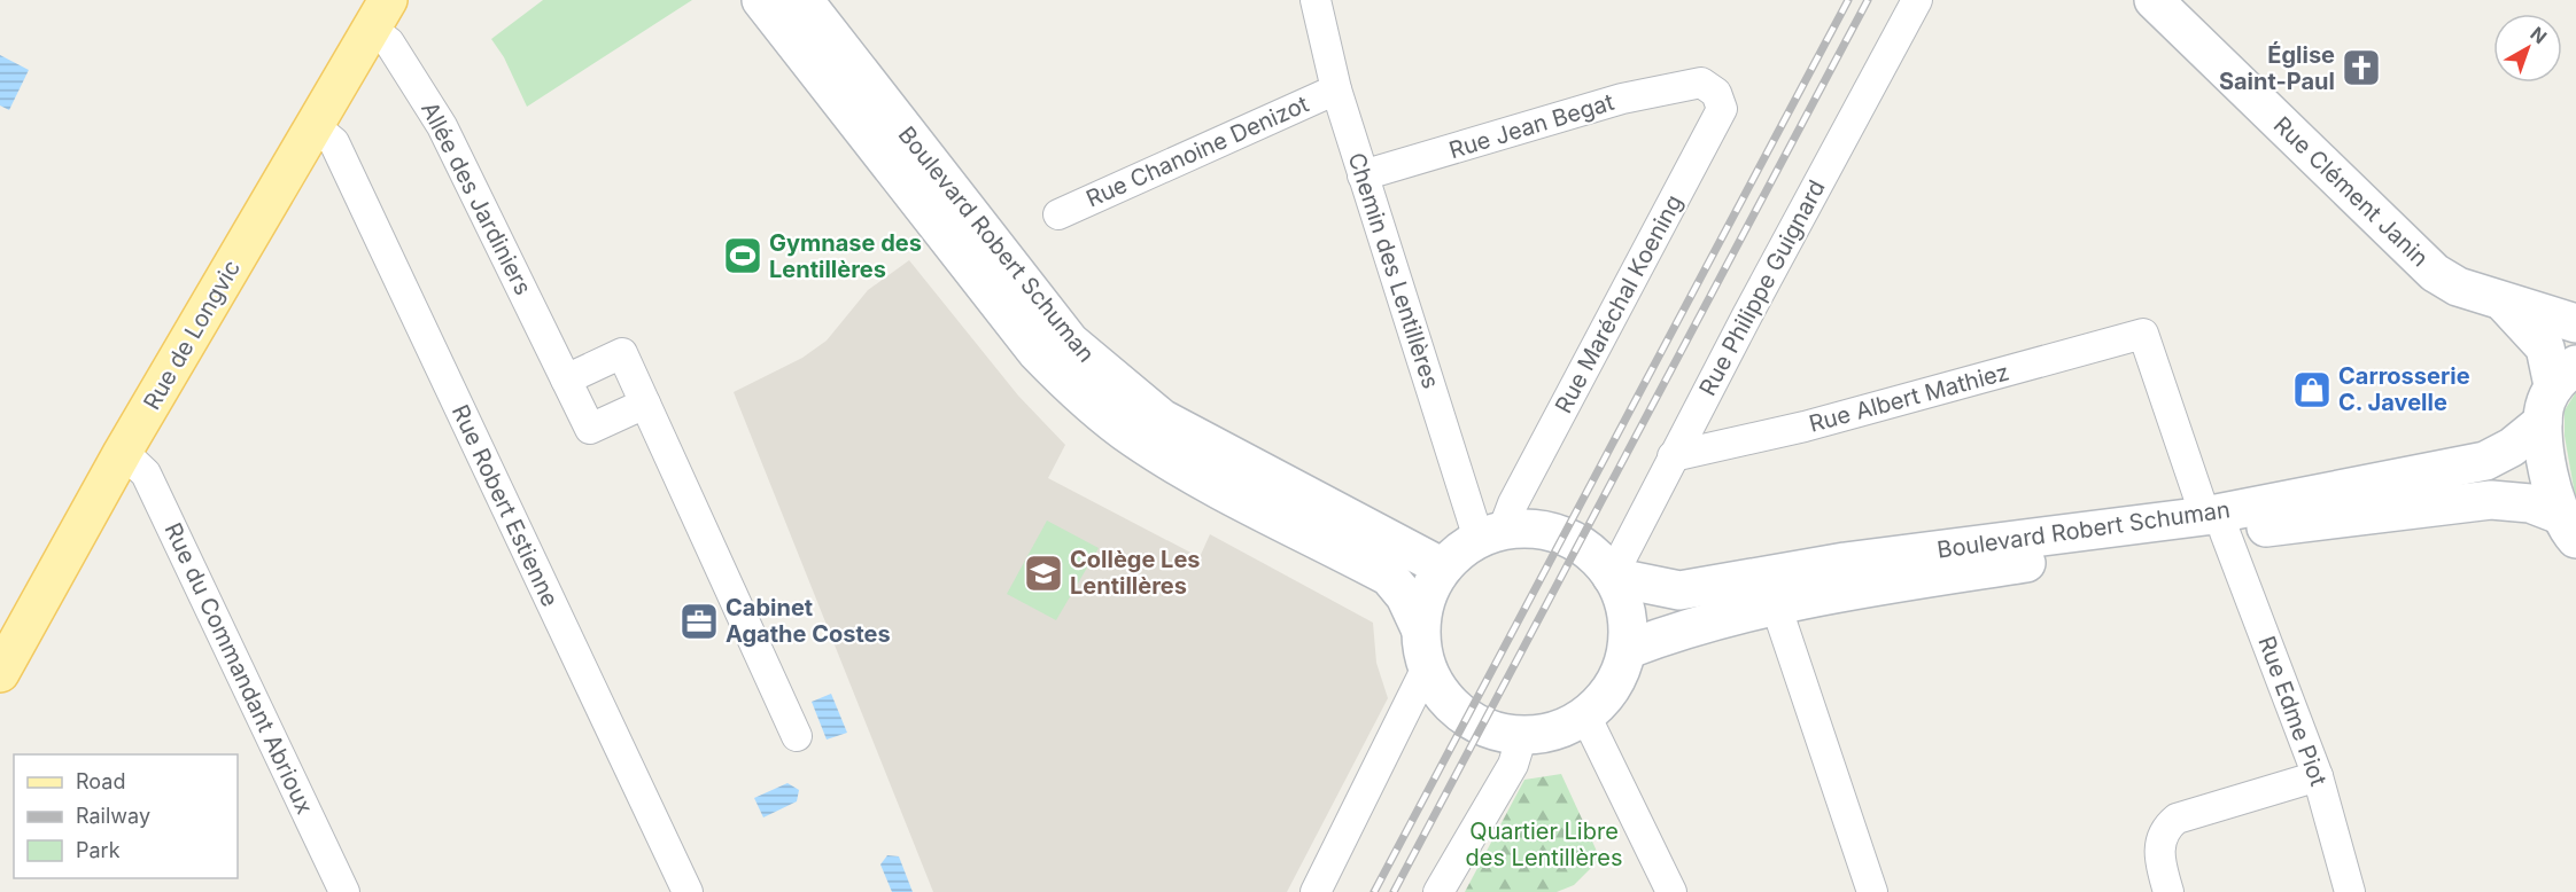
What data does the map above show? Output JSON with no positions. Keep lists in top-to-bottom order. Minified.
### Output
{"streets":{"main road":["Rue Clément Janin","Boulevard Robert Schuman","Rue de Longvic"],"street":["Rue Jean Begat","Rue Chanoine Denizot","Allée des Jardiniers","Chemin des Lentillères","Rue Philippe Guignard","Rue Maréchal Koening","Rue Albert Mathiez","Rue Robert Estienne","Rue du Commandant Abrioux","Rue Edme Piot"]},"crossings":[["Rue Jean Begat","Chemin des Lentillères"],["Rue Jean Begat","Rue Maréchal Koening"],["Rue Chanoine Denizot","Chemin des Lentillères"],["Allée des Jardiniers","Rue de Longvic"],["Boulevard Robert Schuman","Chemin des Lentillères"],["Boulevard Robert Schuman","Rue Philippe Guignard"],["Boulevard Robert Schuman","Rue Maréchal Koening"],["Boulevard Robert Schuman","Rue Edme Piot"],["Chemin des Lentillères","Rue Philippe Guignard"],["Chemin des Lentillères","Rue Maréchal Koening"],["Rue Philippe Guignard","Rue Maréchal Koening"],["Rue Philippe Guignard","Rue Albert Mathiez"],["Rue de Longvic","Rue Robert Estienne"],["Rue de Longvic","Rue du Commandant Abrioux"],["Rue Albert Mathiez","Rue Edme Piot"]],"parks":["Quartier Libre des Lentillères"],"places":{"church":["Église Saint-Paul"],"sports":["Gymnase des Lentillères"],"shop":["Carrosserie C. Javelle"],"school or university":["Collège Les Lentillères"],"office":["Cabinet Agathe Costes"]},"legend":["Road","Railway","Park"],"north":"top right"}
